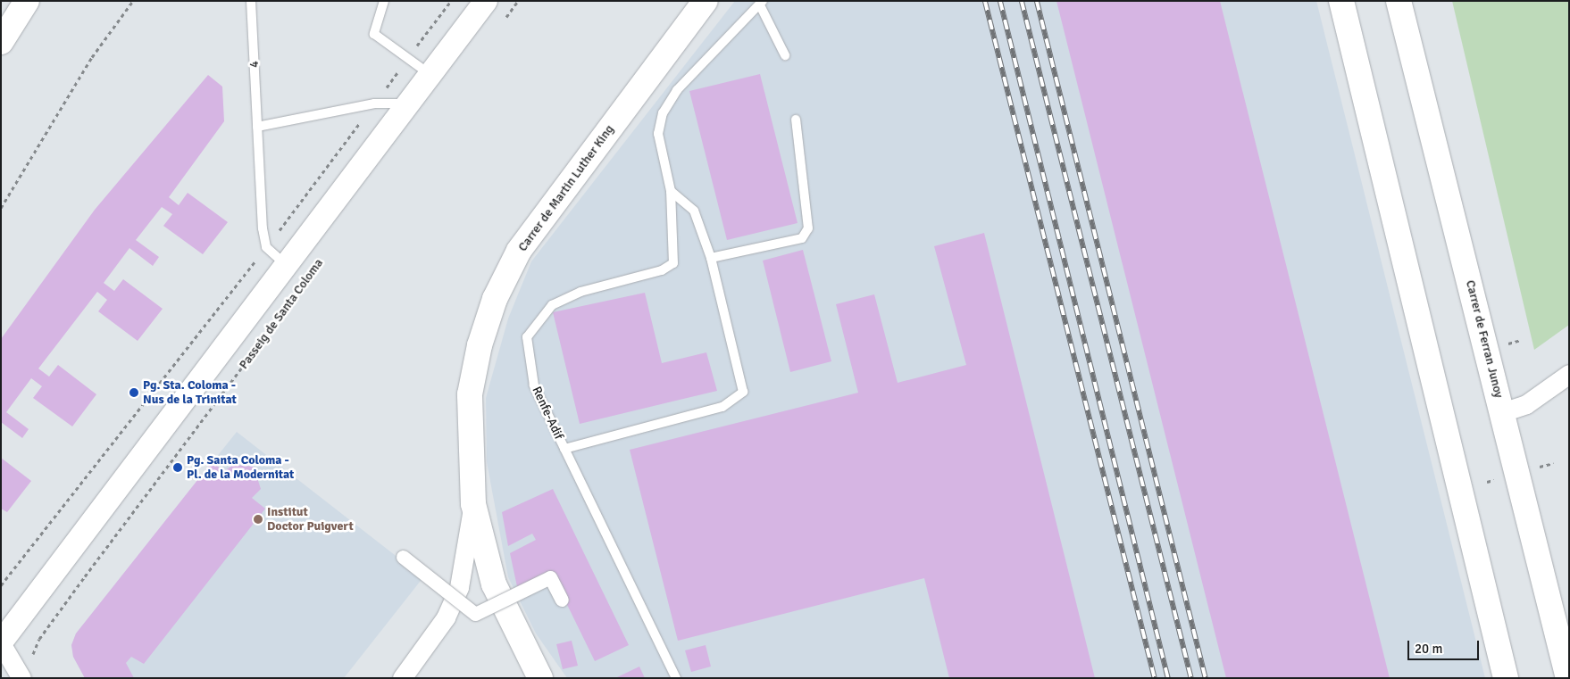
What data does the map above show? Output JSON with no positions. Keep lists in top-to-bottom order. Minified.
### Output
{"streets":{"main road":["Carrer de Martin Luther King","Carrer de Ferran Junoy"],"street":["Passeig de Santa Coloma"],"lane":["4","Renfe-Adif"]},"places":["Pg. Sta. Coloma - Nus de la Trinitat","Pg. Santa Coloma - Pl. de la Modernitat","Institut Doctor Puigvert"],"scale_bar":"20 m"}
